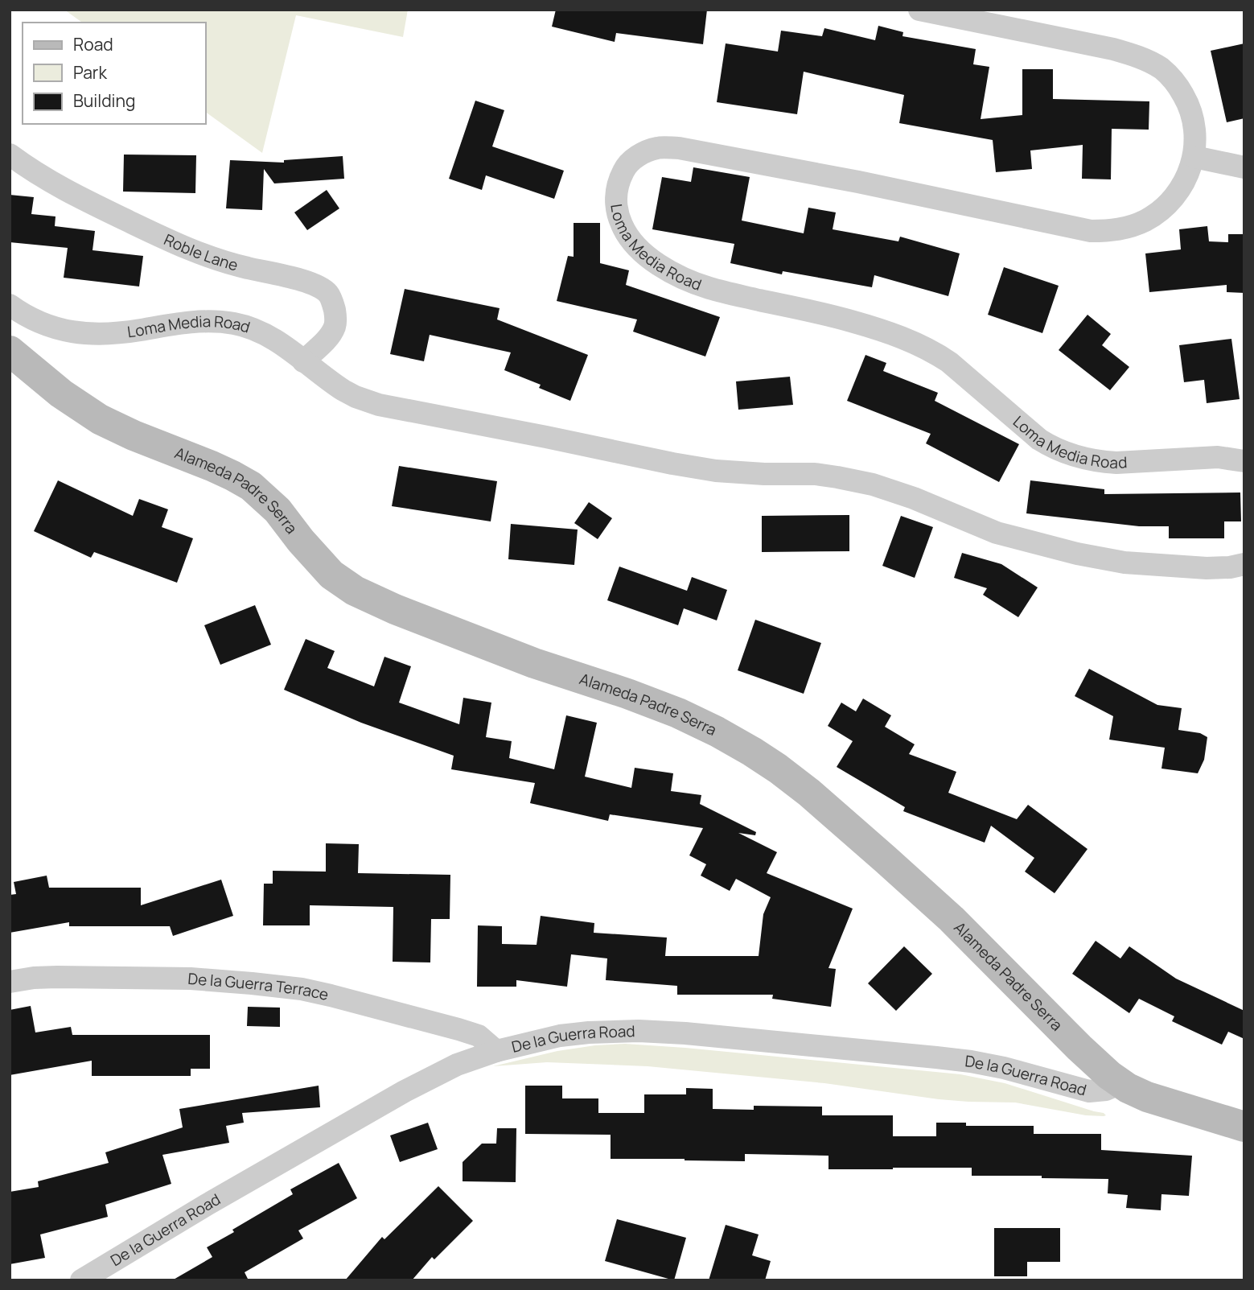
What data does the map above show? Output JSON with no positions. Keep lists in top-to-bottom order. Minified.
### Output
{"streets":{"street":["Loma Media Road","Roble Lane","Alameda Padre Serra","De la Guerra Terrace","De la Guerra Road"]},"crossings":[["Loma Media Road","Roble Lane"],["Alameda Padre Serra","De la Guerra Road"],["De la Guerra Terrace","De la Guerra Road"]],"legend":["Road","Park","Building"]}
